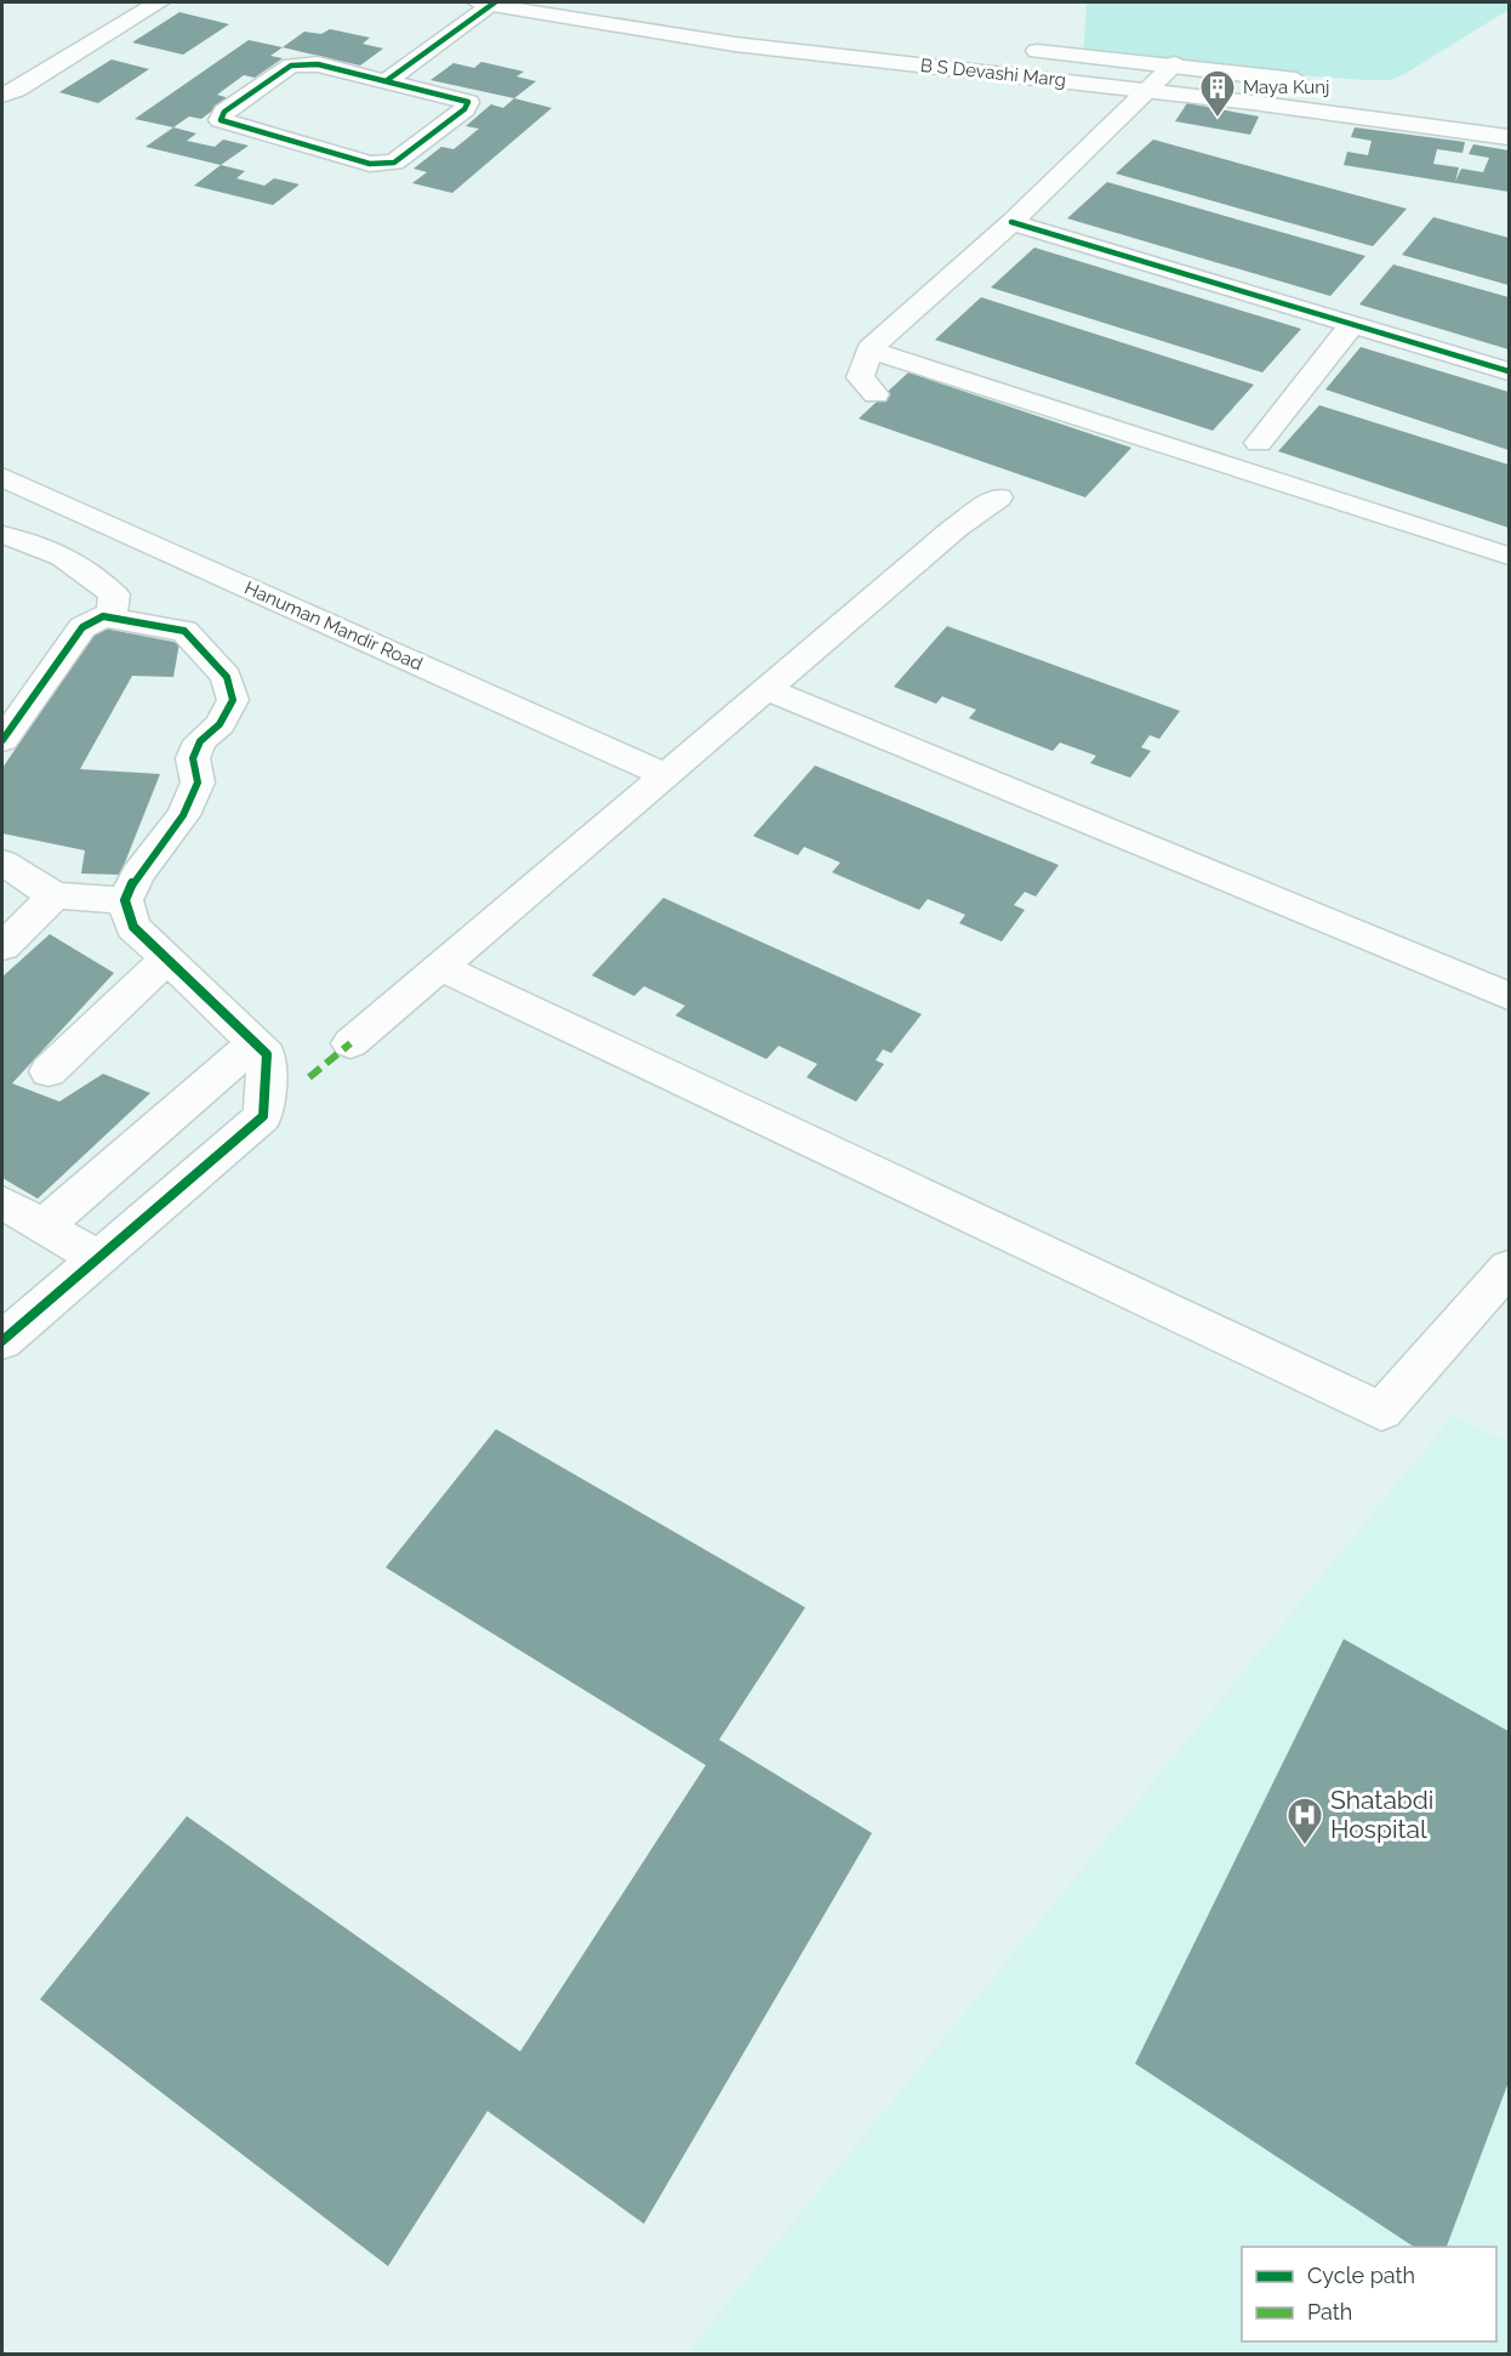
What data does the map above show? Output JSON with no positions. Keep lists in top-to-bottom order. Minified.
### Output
{"streets":{"street":["B S Devashi Marg","Hanuman Mandir Road"]},"places":{"building":["Maya Kunj"],"hospital":["Shatabdi Hospital"]},"legend":["Cycle path","Path"]}
